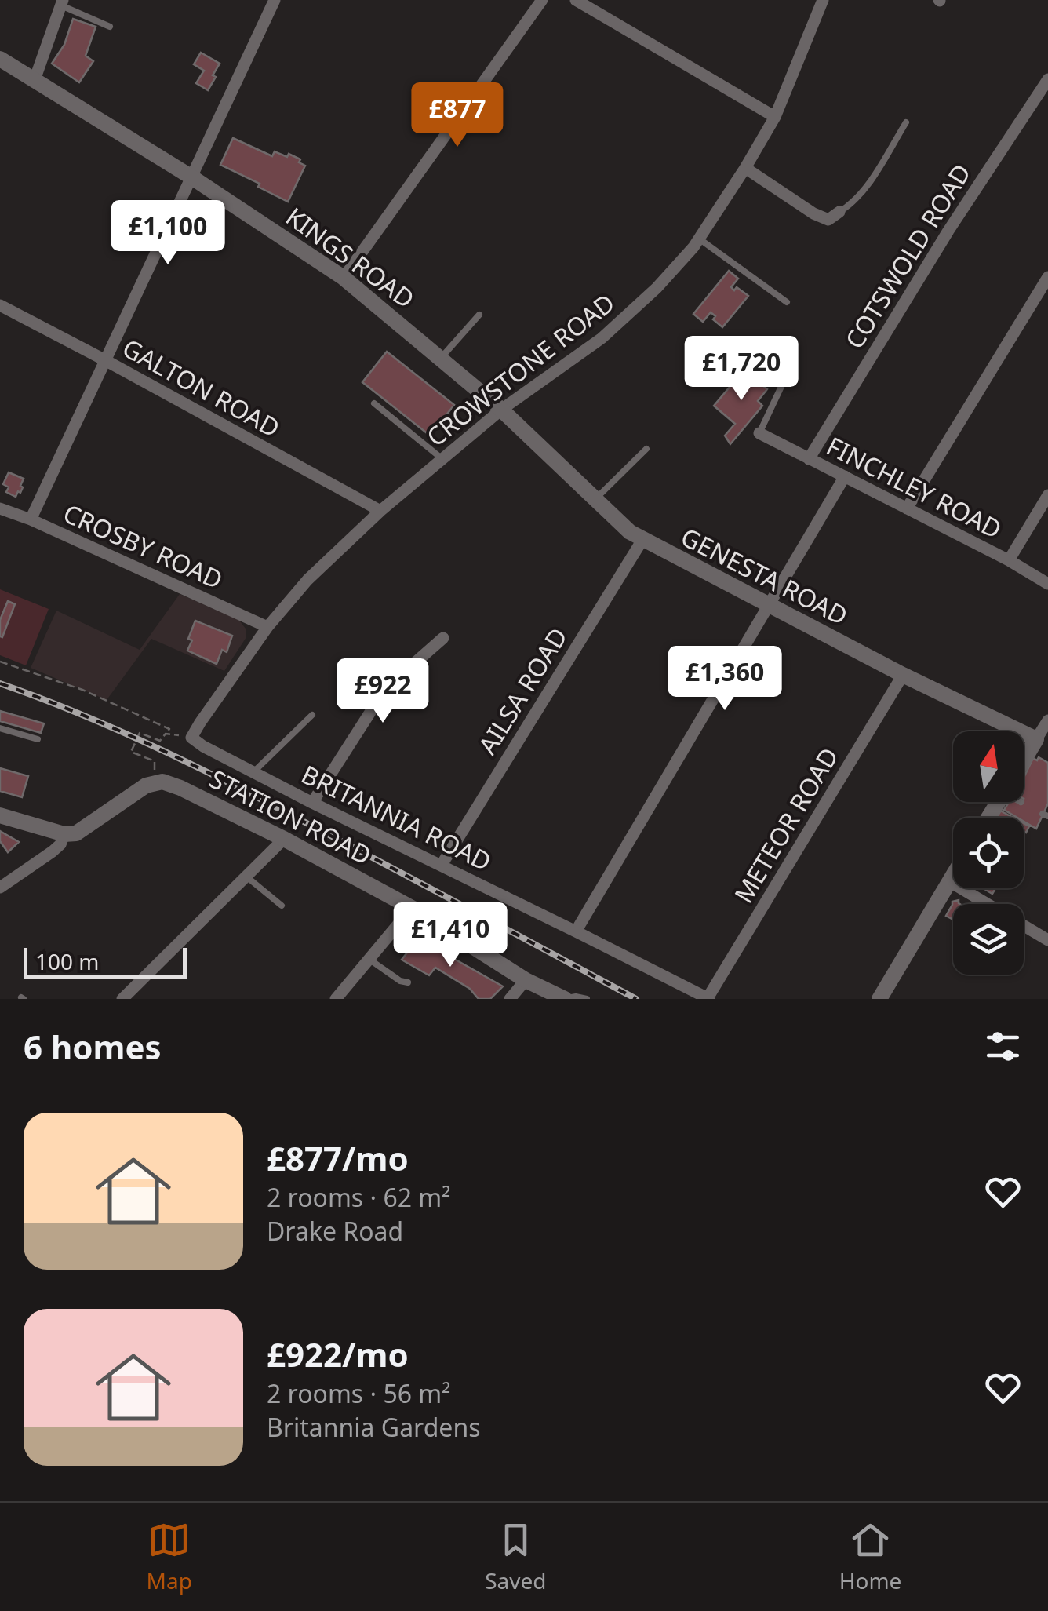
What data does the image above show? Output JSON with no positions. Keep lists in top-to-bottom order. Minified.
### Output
{"streets":{"street":["COTSWOLD ROAD","KINGS ROAD","CROWSTONE ROAD","GALTON ROAD","FINCHLEY ROAD","CROSBY ROAD","GENESTA ROAD","AILSA ROAD","STATION ROAD","BRITANNIA ROAD","METEOR ROAD"]},"crossings":[["COTSWOLD ROAD","FINCHLEY ROAD"],["KINGS ROAD","CROWSTONE ROAD"],["KINGS ROAD","GENESTA ROAD"],["CROWSTONE ROAD","GALTON ROAD"],["CROWSTONE ROAD","CROSBY ROAD"],["CROWSTONE ROAD","GENESTA ROAD"],["CROWSTONE ROAD","BRITANNIA ROAD"],["GENESTA ROAD","AILSA ROAD"],["GENESTA ROAD","METEOR ROAD"],["AILSA ROAD","BRITANNIA ROAD"],["BRITANNIA ROAD","METEOR ROAD"]],"scale_bar":"100 m","north":"top","page":{"price":["£877","£1,100","£1,720","£1,360","£922","£1,410"],"scale":"100 m","heading":"6 homes","list":[{"name":"£877/mo","note":"2 rooms · 62 m² · Drake Road"},{"name":"£922/mo","note":"2 rooms · 56 m² · Britannia Gardens"}],"tabs":["Map","Saved","Home"]}}
